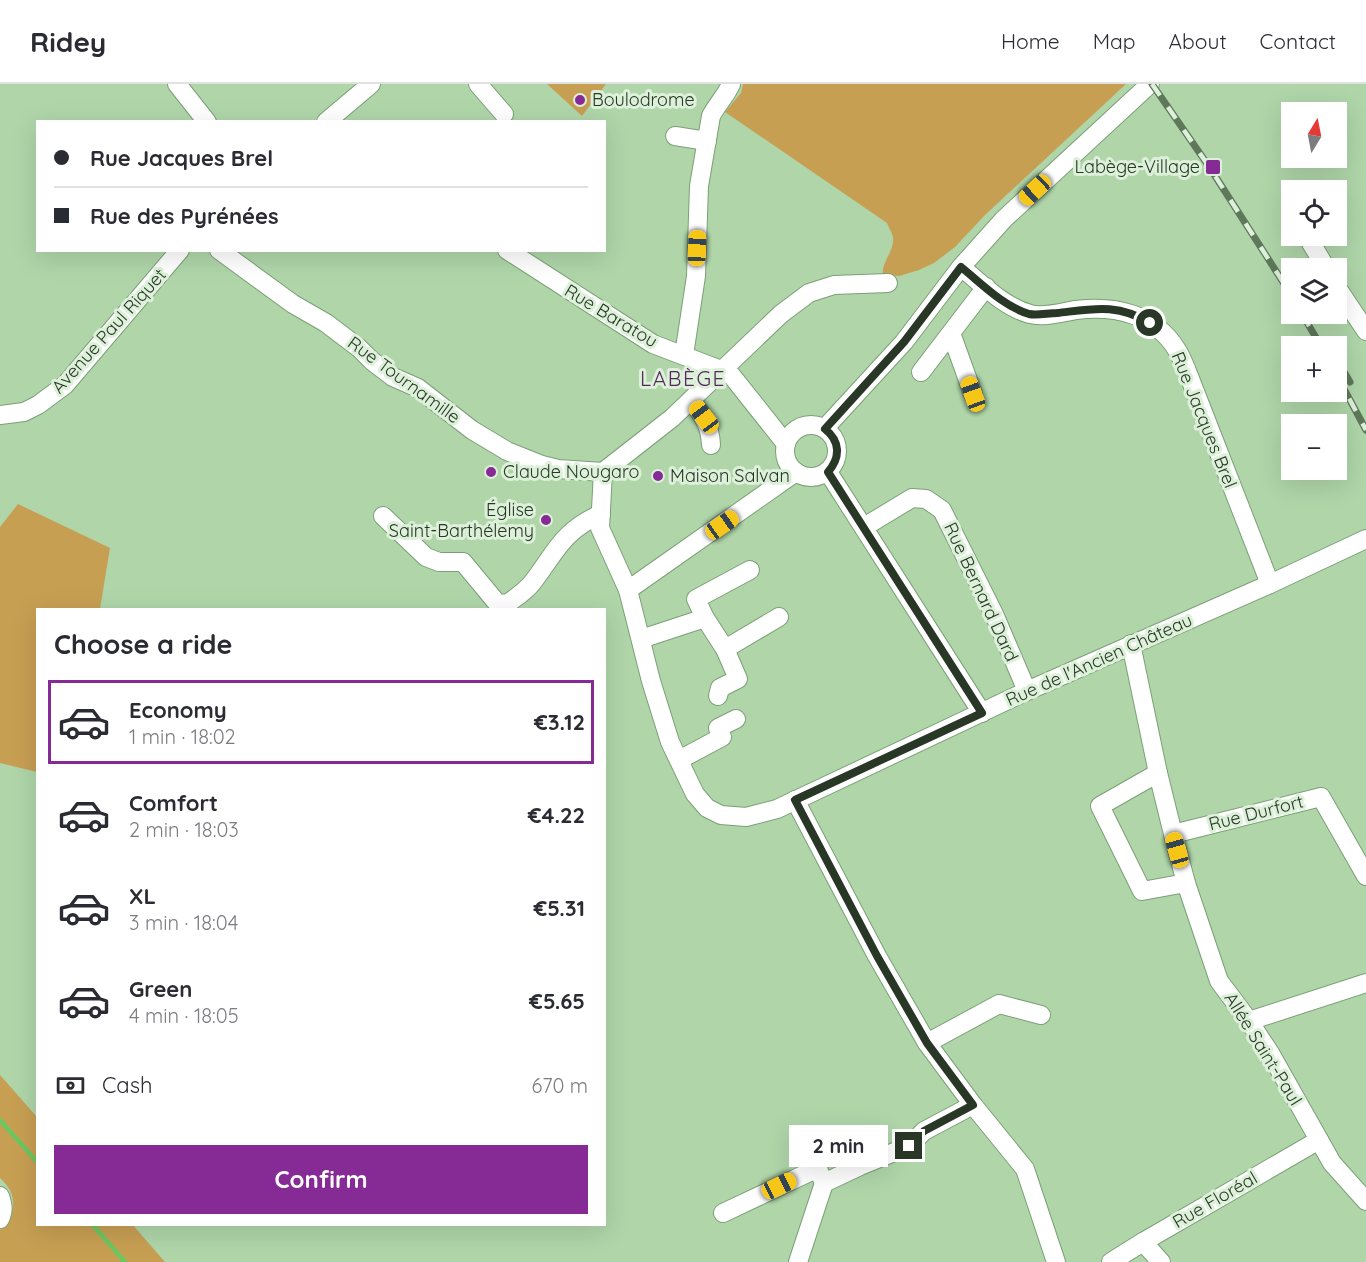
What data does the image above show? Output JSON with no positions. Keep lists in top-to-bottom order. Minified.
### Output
{"streets":{"street":["Rue Baratou","Avenue Paul Riquet","Rue Tournamille","Rue Jacques Brel","Rue Bernard Dard","Rue de l'Ancien Château","Rue Durfort","Allée Saint-Paul","Rue Floréal"]},"crossings":[["Rue Tournamille","Rue de l'Ancien Château"],["Rue Jacques Brel","Rue de l'Ancien Château"],["Rue Bernard Dard","Rue de l'Ancien Château"],["Rue de l'Ancien Château","Allée Saint-Paul"],["Rue Durfort","Allée Saint-Paul"],["Allée Saint-Paul","Rue Floréal"]],"districts":["LABÈGE"],"places":{"other":["Boulodrome","Claude Nougaro","Maison Salvan","Église Saint-Barthélemy"],"transit":["Labège-Village"]},"north":"top","page":{"header":"Ridey","nav":["Home","Map","About","Contact"],"map_buttons":["+","−"],"banner":["Rue Jacques Brel","Rue des Pyrénées"],"heading":"Choose a ride","list":[{"name":"Economy","note":"1 min · 18:02","value":"€3.12"},{"name":"Comfort","note":"2 min · 18:03","value":"€4.22"},{"name":"XL","note":"3 min · 18:04","value":"€5.31"},{"name":"Green","note":"4 min · 18:05","value":"€5.65"}],"pay":["Cash","670 m"],"bubble":"2 min","buttons":"Confirm"}}
